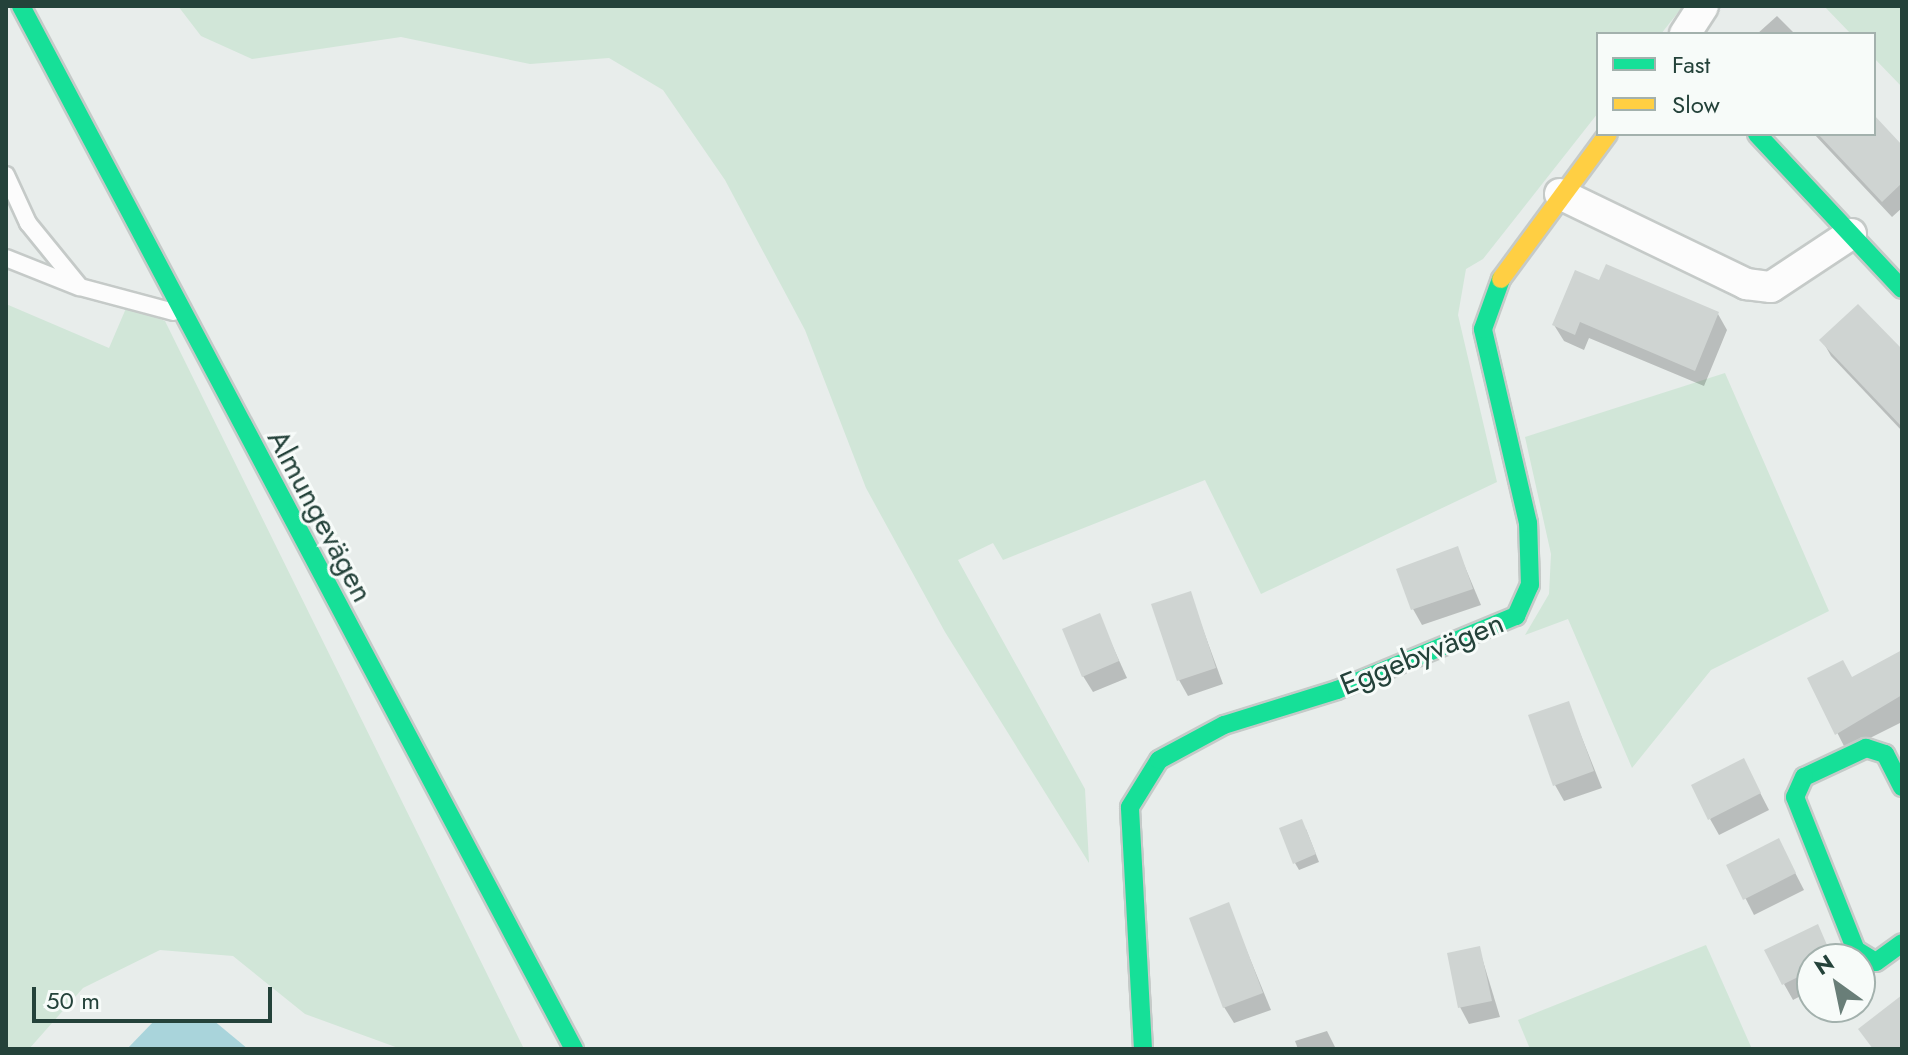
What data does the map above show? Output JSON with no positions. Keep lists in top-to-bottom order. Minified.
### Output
{"streets":{"street":["Almungevägen","Eggebyvägen"]},"legend":["Fast","Slow"],"scale_bar":"50 m","north":"top left"}
